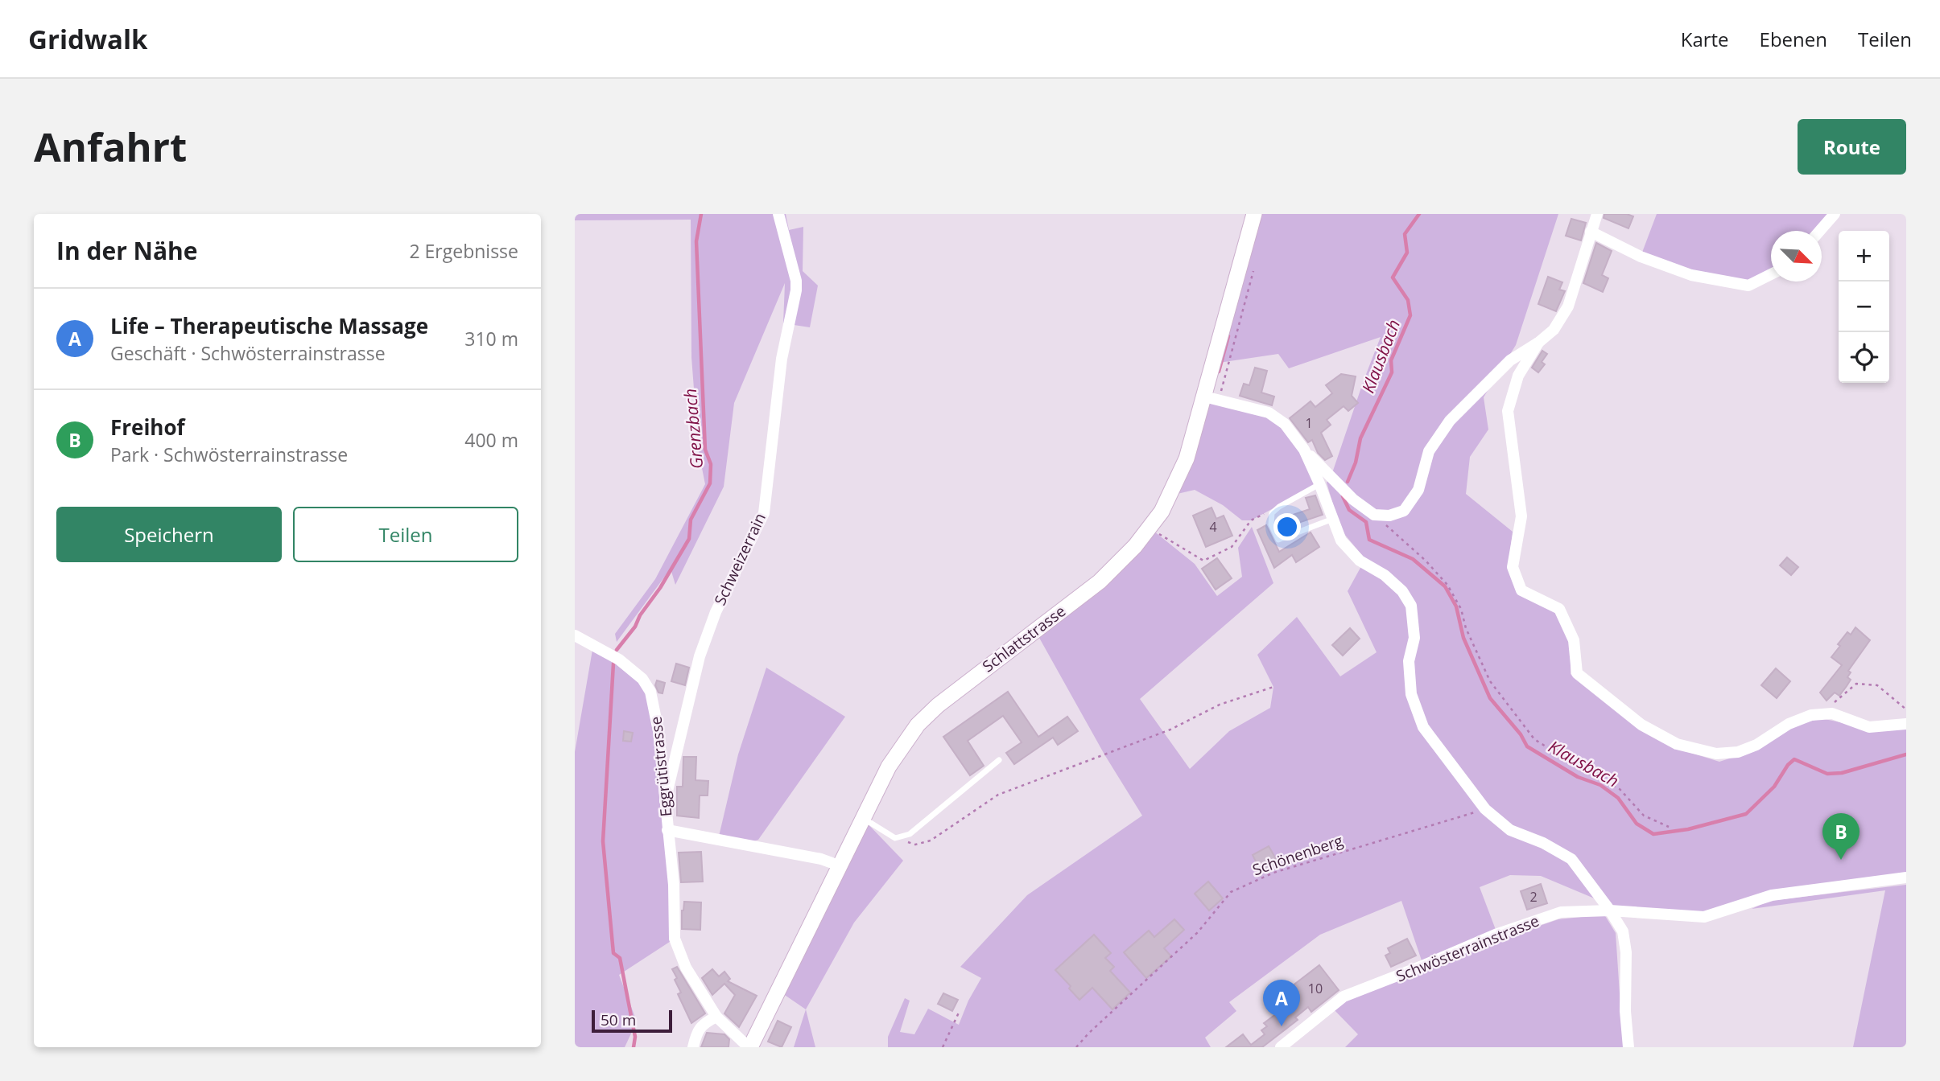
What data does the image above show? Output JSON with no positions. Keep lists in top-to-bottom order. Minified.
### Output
{"streets":{"street":["Schweizerrain","Schlattstrasse","Eggrütistrasse","Schwösterrainstrasse"],"path":["Schönenberg"]},"crossings":[["Schweizerrain","Eggrütistrasse"],["Schlattstrasse","Eggrütistrasse"]],"water":["Klausbach","Grenzbach"],"house_numbers":["1","4","2","10"],"scale_bar":"50 m","north":"bottom right","page":{"header":"Gridwalk","nav":["Karte","Ebenen","Teilen"],"buttons":["Route",["Speichern","Teilen"]],"title":"Anfahrt","heading":["In der Nähe","2 Ergebnisse"],"map_buttons":["+","−"],"list":[{"mark":"A","name":"Life – Therapeutische Massage","note":"Geschäft · Schwösterrainstrasse","value":"310 m"},{"mark":"B","name":"Freihof","note":"Park · Schwösterrainstrasse","value":"400 m"}],"pins":["B","A"],"scale":"50 m"}}
